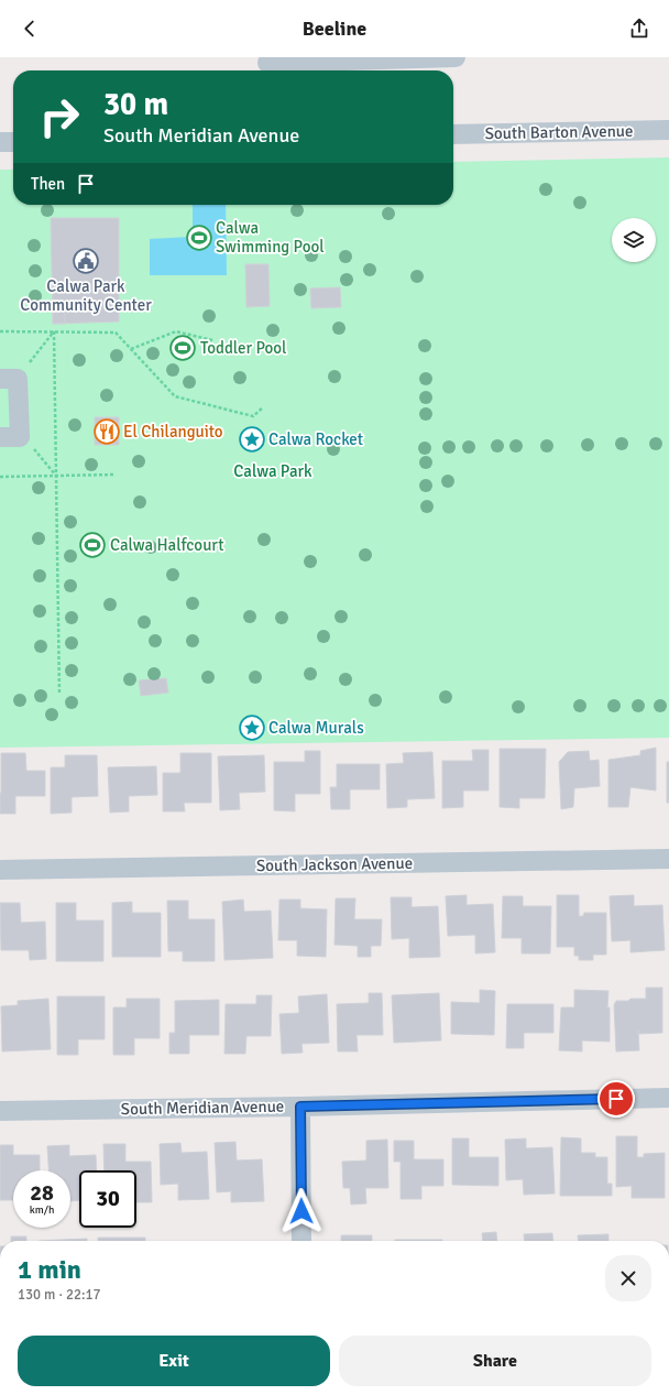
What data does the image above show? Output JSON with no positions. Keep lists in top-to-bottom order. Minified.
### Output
{"streets":{"street":["South Barton Avenue","South Jackson Avenue","South Meridian Avenue"]},"parks":["Calwa Park"],"places":{"sports":["Calwa Swimming Pool","Toddler Pool","Calwa Halfcourt"],"public building":["Calwa Park Community Center"],"restaurant":["El Chilanguito"],"place":["Calwa Rocket","Calwa Murals"]},"page":{"header":"Beeline","turn":["30 m","South Meridian Avenue"],"then":"Then","speed":"28 km/h","limit":"30","heading":["1 min","130 m · 22:17"],"buttons":["Exit","Share"]}}
